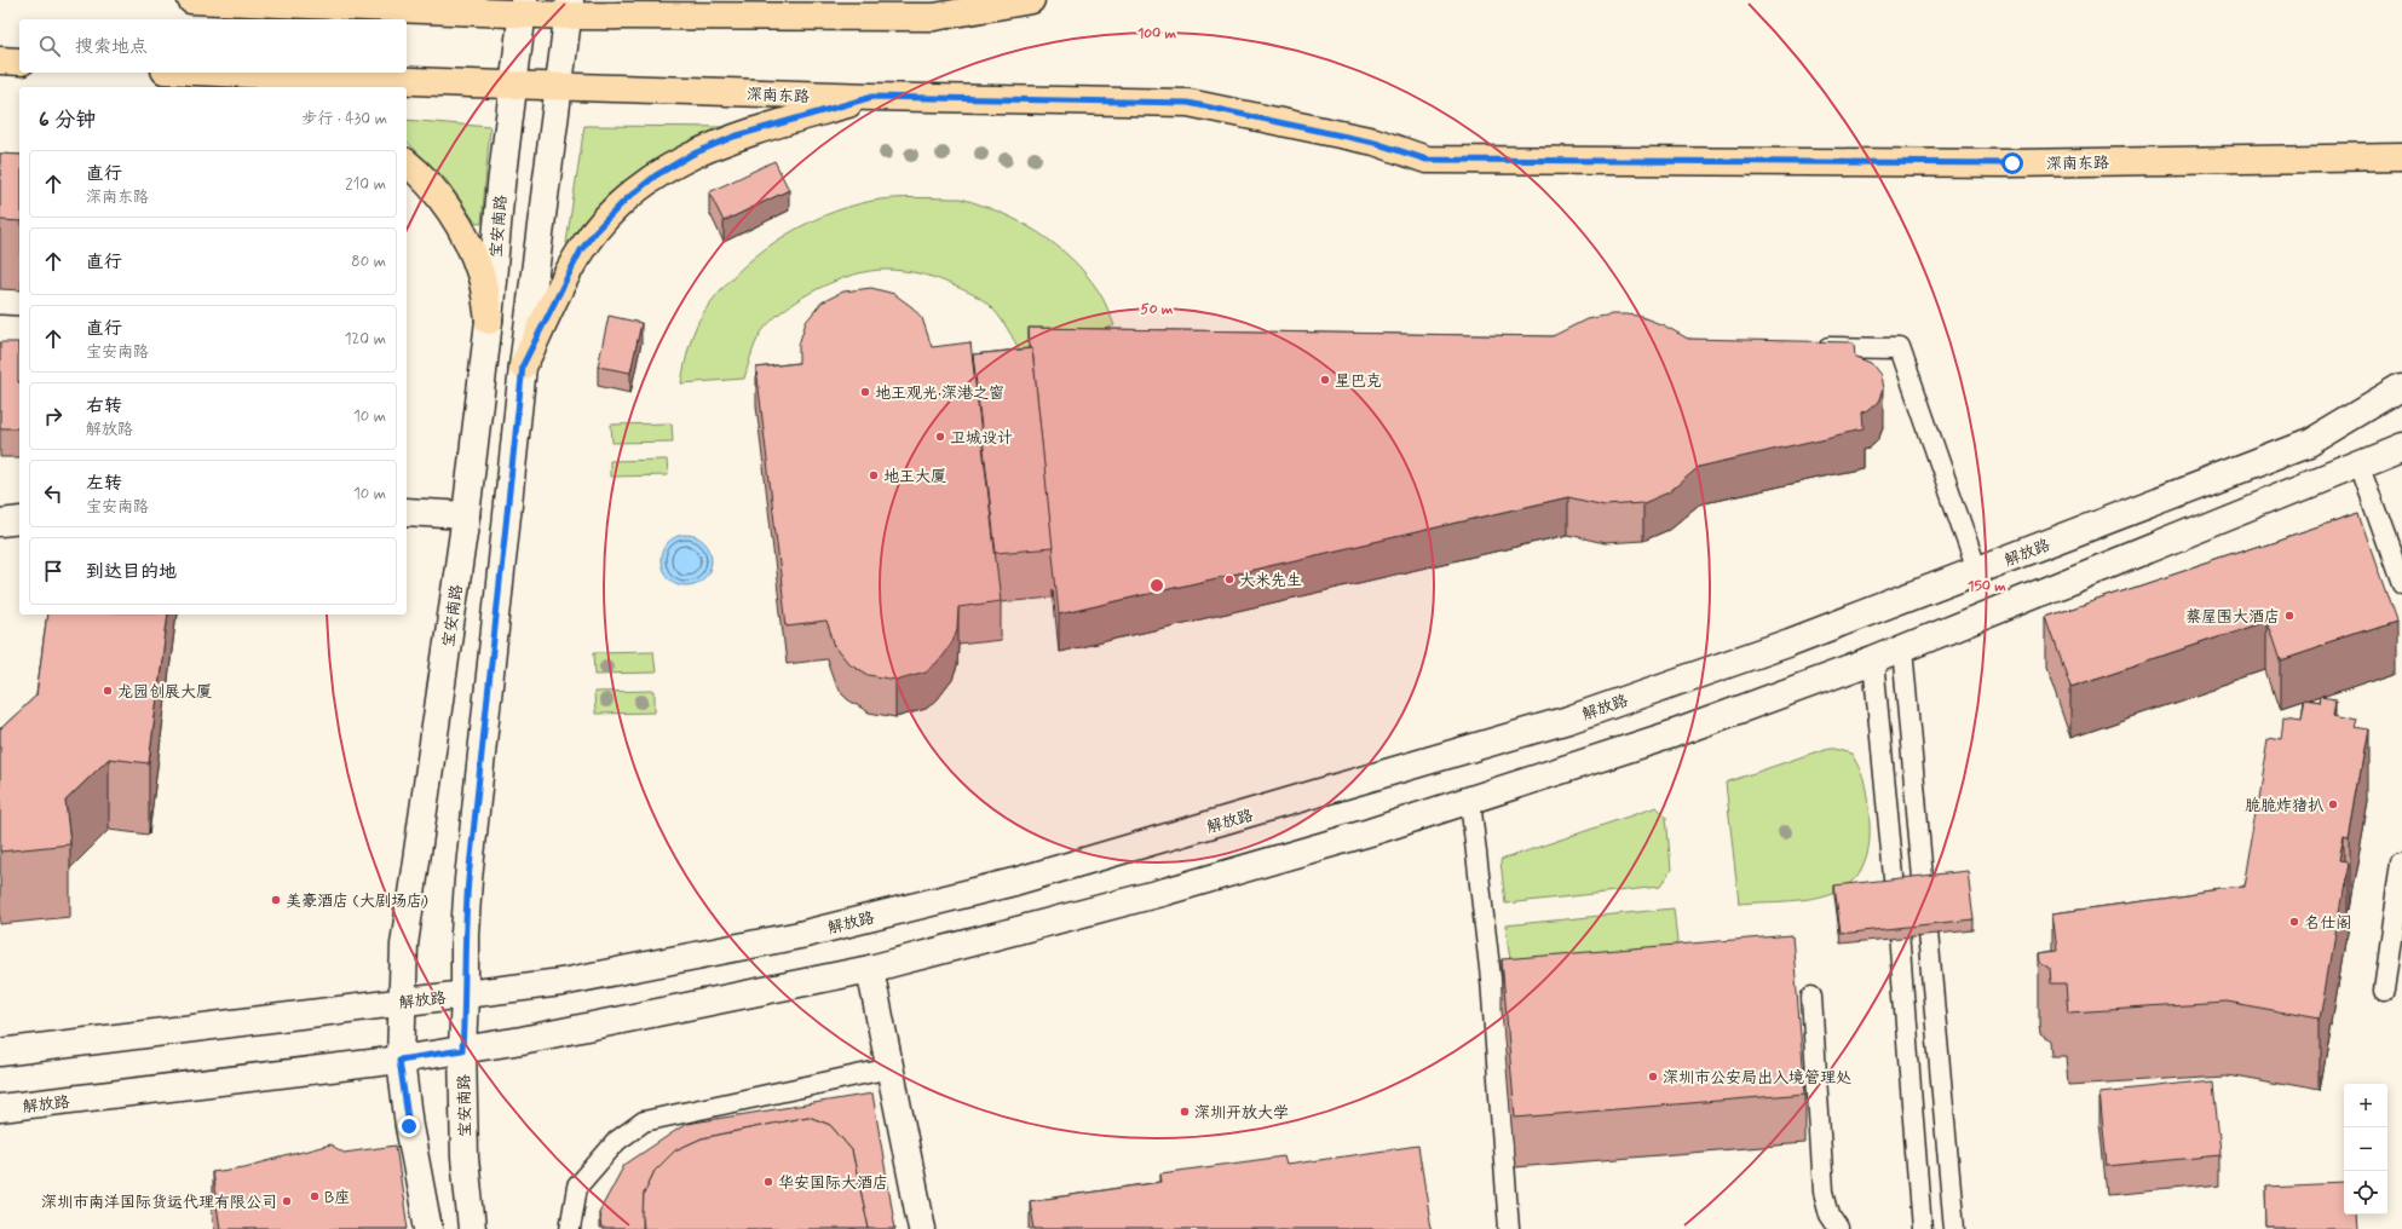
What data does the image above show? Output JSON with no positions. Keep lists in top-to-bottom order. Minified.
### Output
{"streets":{"main road":["深南东路"],"street":["宝安南路","解放路"]},"crossings":[["深南东路","宝安南路"],["宝安南路","解放路"]],"places":["星巴克","地王观光·深港之窗","卫城设计","地王大厦","大米先生","蔡屋围大酒店","龙园创展大厦","脆脆炸猪扒","美豪酒店 (大剧场店)","名仕阁","深圳市公安局出入境管理处","深圳开放大学","华安国际大酒店","B座","深圳市南洋国际货运代理有限公司"],"page":{"search":"搜索地点","heading":["6 分钟","步行 · 430 m"],"list":[["直行","深南东路","210 m"],["直行","80 m"],["直行","宝安南路","120 m"],["右转","解放路","10 m"],["左转","宝安南路","10 m"],"到达目的地"],"map_buttons":["+","−"]},"rings":["100 m","50 m","150 m"]}
